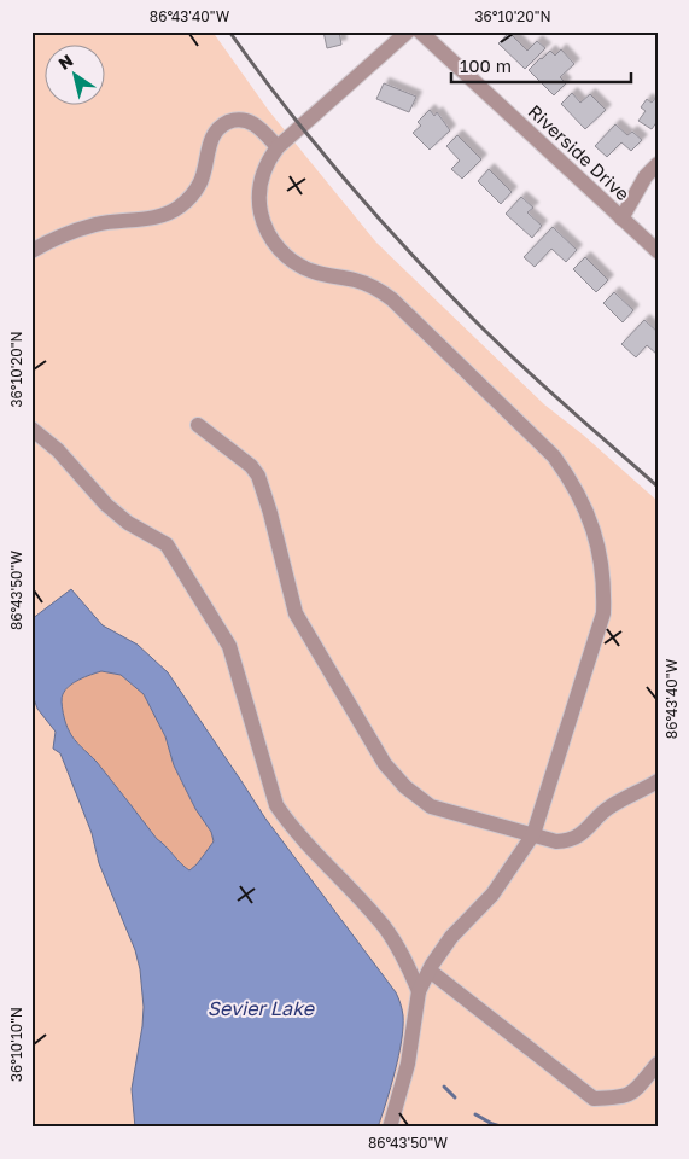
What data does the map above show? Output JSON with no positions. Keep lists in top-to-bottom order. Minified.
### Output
{"streets":{"street":["Riverside Drive"]},"water":["Sevier Lake"],"scale_bar":"100 m","north":"top left","coordinates":["86°43'40\"W","36°10'20\"N","86°43'50\"W","36°10'10\"N"]}
